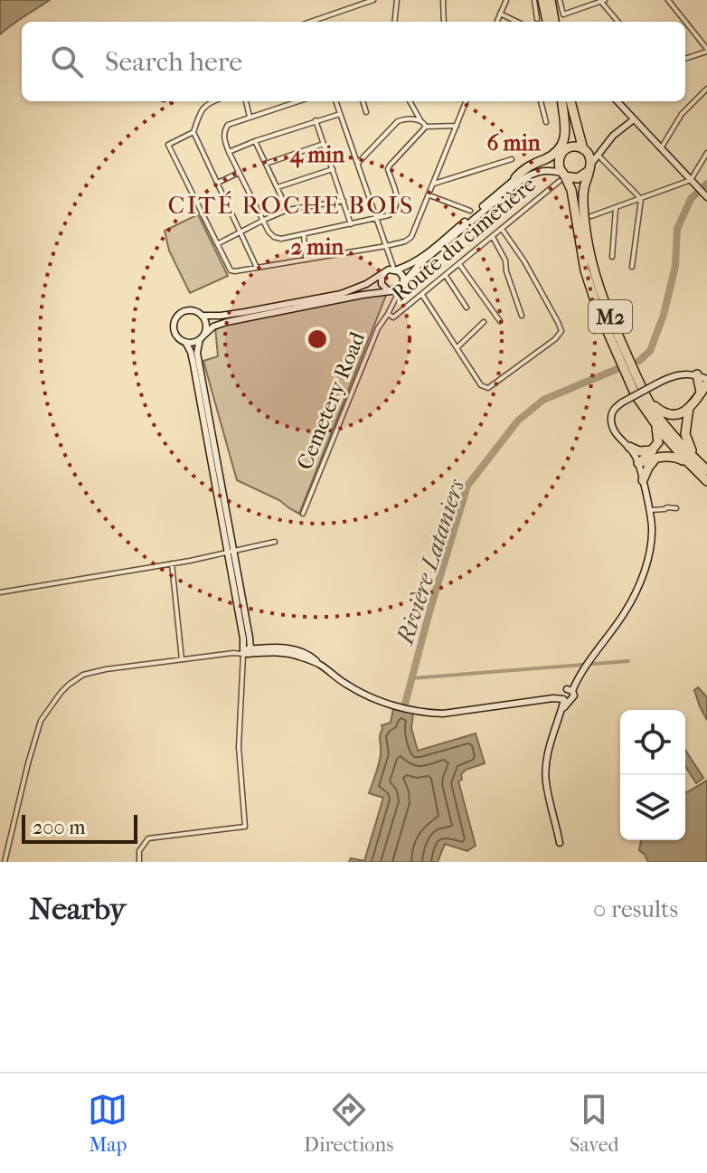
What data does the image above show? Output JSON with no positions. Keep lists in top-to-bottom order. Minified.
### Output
{"streets":{"highway":["M2"],"street":["Route du cimetière","Cemetery Road"]},"crossings":[["Route du cimetière","M2"],["Route du cimetière","Cemetery Road"]],"districts":["CITÉ ROCHE BOIS"],"water":["Rivière Lataniers"],"scale_bar":"200 m","page":{"search":"Search here","scale":"200 m","heading":["Nearby","0 results"],"nav":["Map","Directions","Saved"]},"rings":["6 min","4 min","2 min"]}
